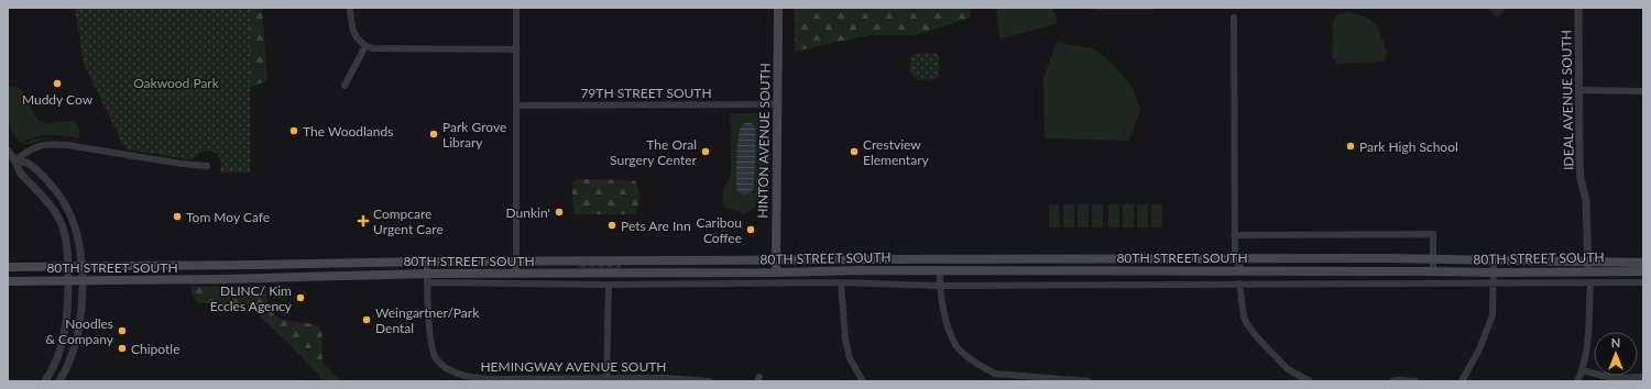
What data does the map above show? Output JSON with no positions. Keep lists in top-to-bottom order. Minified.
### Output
{"streets":{"main road":["HINTON AVENUE SOUTH","80TH STREET SOUTH"],"street":["79TH STREET SOUTH","IDEAL AVENUE SOUTH","HEMINGWAY AVENUE SOUTH"]},"crossings":[["79TH STREET SOUTH","HINTON AVENUE SOUTH"],["IDEAL AVENUE SOUTH","80TH STREET SOUTH"],["HINTON AVENUE SOUTH","80TH STREET SOUTH"],["80TH STREET SOUTH","HEMINGWAY AVENUE SOUTH"]],"parks":["Oakwood Park"],"places":{"other":["Muddy Cow","The Woodlands","Park Grove Library","Park High School","The Oral Surgery Center","Crestview Elementary","Dunkin'","Tom Moy Cafe","Pets Are Inn","Caribou Coffee","DLINC/ Kim Eccles Agency","Weingartner/Park Dental","Noodles & Company","Chipotle"],"health":["Compcare Urgent Care"]},"north":"top"}
